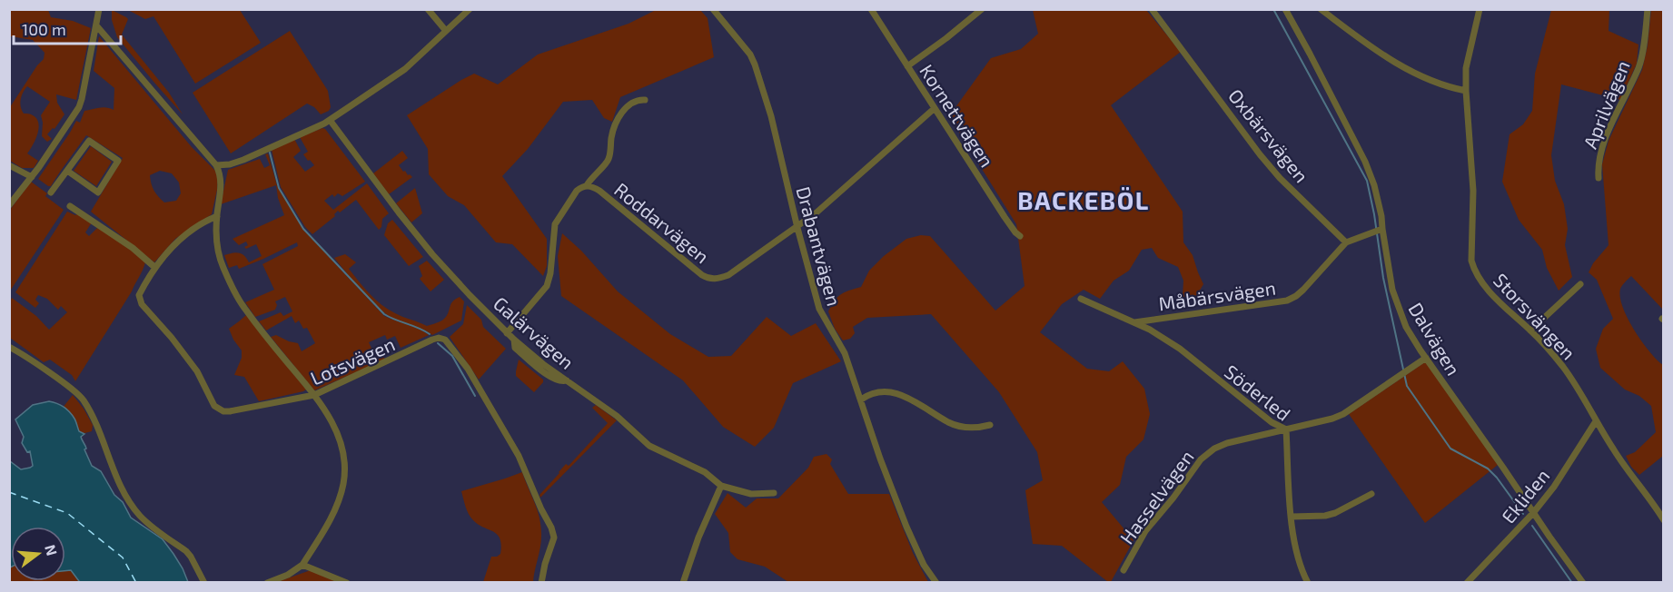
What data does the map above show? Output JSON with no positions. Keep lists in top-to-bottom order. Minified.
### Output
{"streets":{"street":["Aprilvägen","Kornettvägen","Oxbärsvägen","Roddarvägen","Drabantvägen","Måbärsvägen","Storsvängen","Galärvägen","Dalvägen","Lotsvägen","Söderled","Ekliden","Hasselvägen"]},"crossings":[["Kornettvägen","Roddarvägen"],["Oxbärsvägen","Måbärsvägen"],["Roddarvägen","Drabantvägen"],["Roddarvägen","Galärvägen"],["Måbärsvägen","Söderled"],["Storsvängen","Ekliden"],["Dalvägen","Ekliden"],["Dalvägen","Hasselvägen"],["Söderled","Hasselvägen"]],"districts":["BACKEBÖL"],"scale_bar":"100 m","north":"right"}
